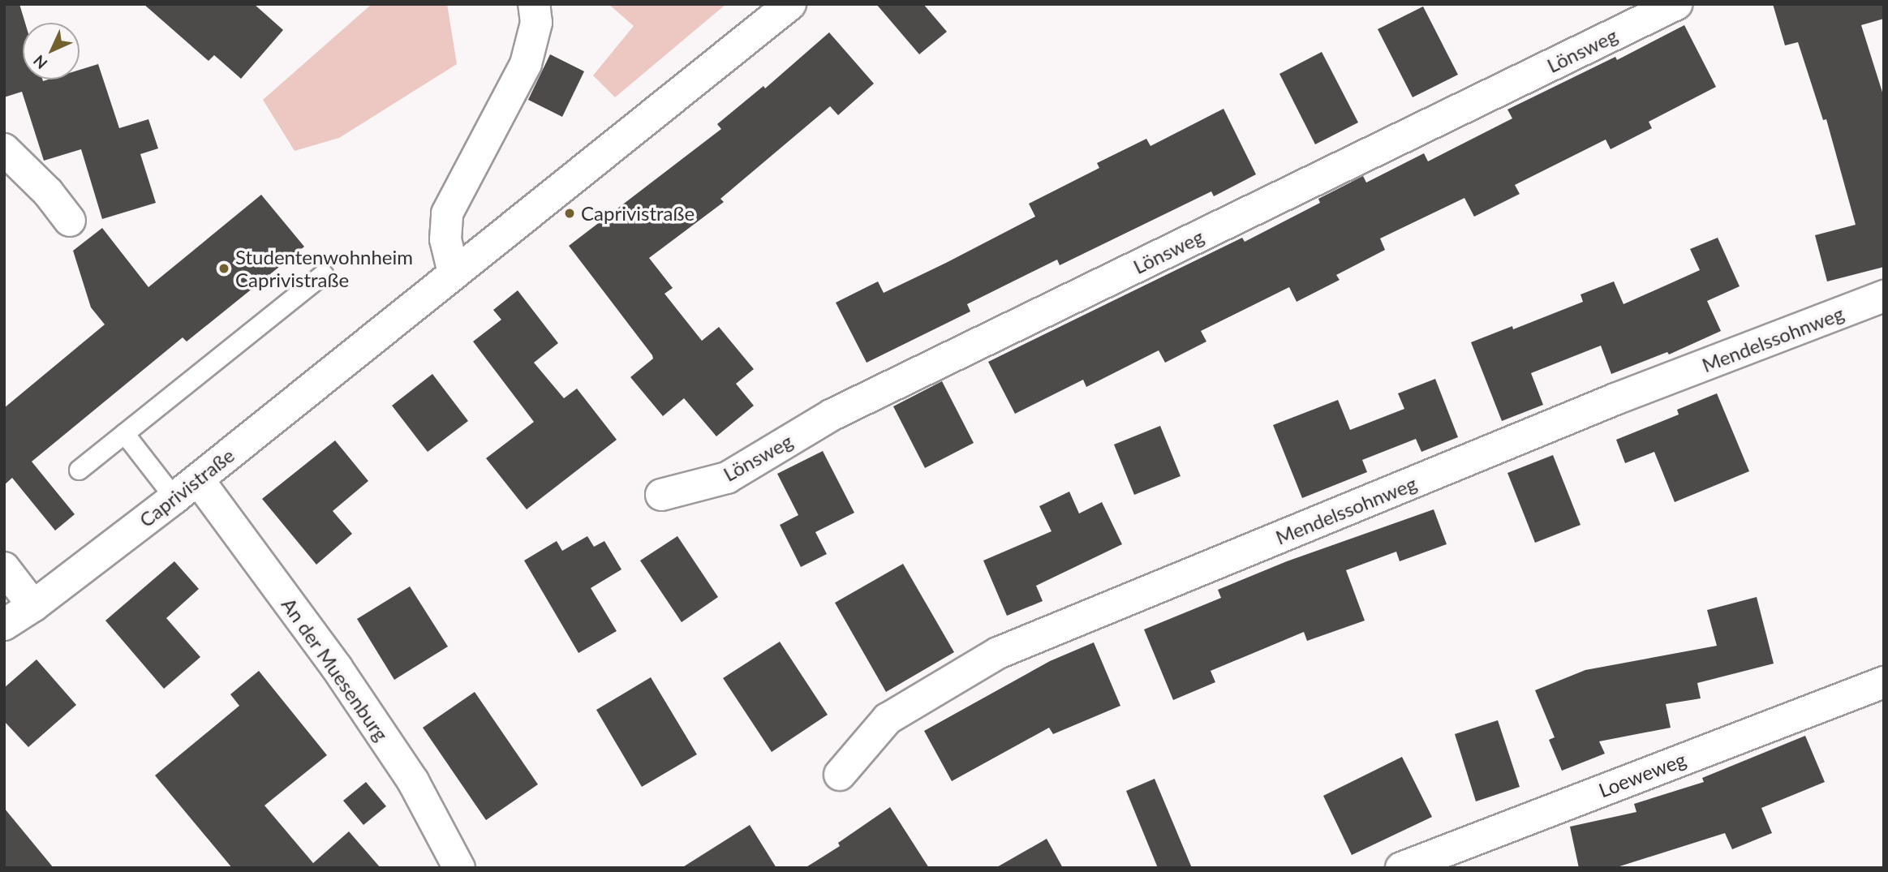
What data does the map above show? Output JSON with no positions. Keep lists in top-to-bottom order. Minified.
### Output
{"streets":{"street":["Lönsweg","Mendelssohnweg","Caprivistraße","An der Muesenburg","Loeweweg"]},"crossings":[["Caprivistraße","An der Muesenburg"]],"places":["Caprivistraße","Studentenwohnheim Caprivistraße"],"north":"bottom left"}
